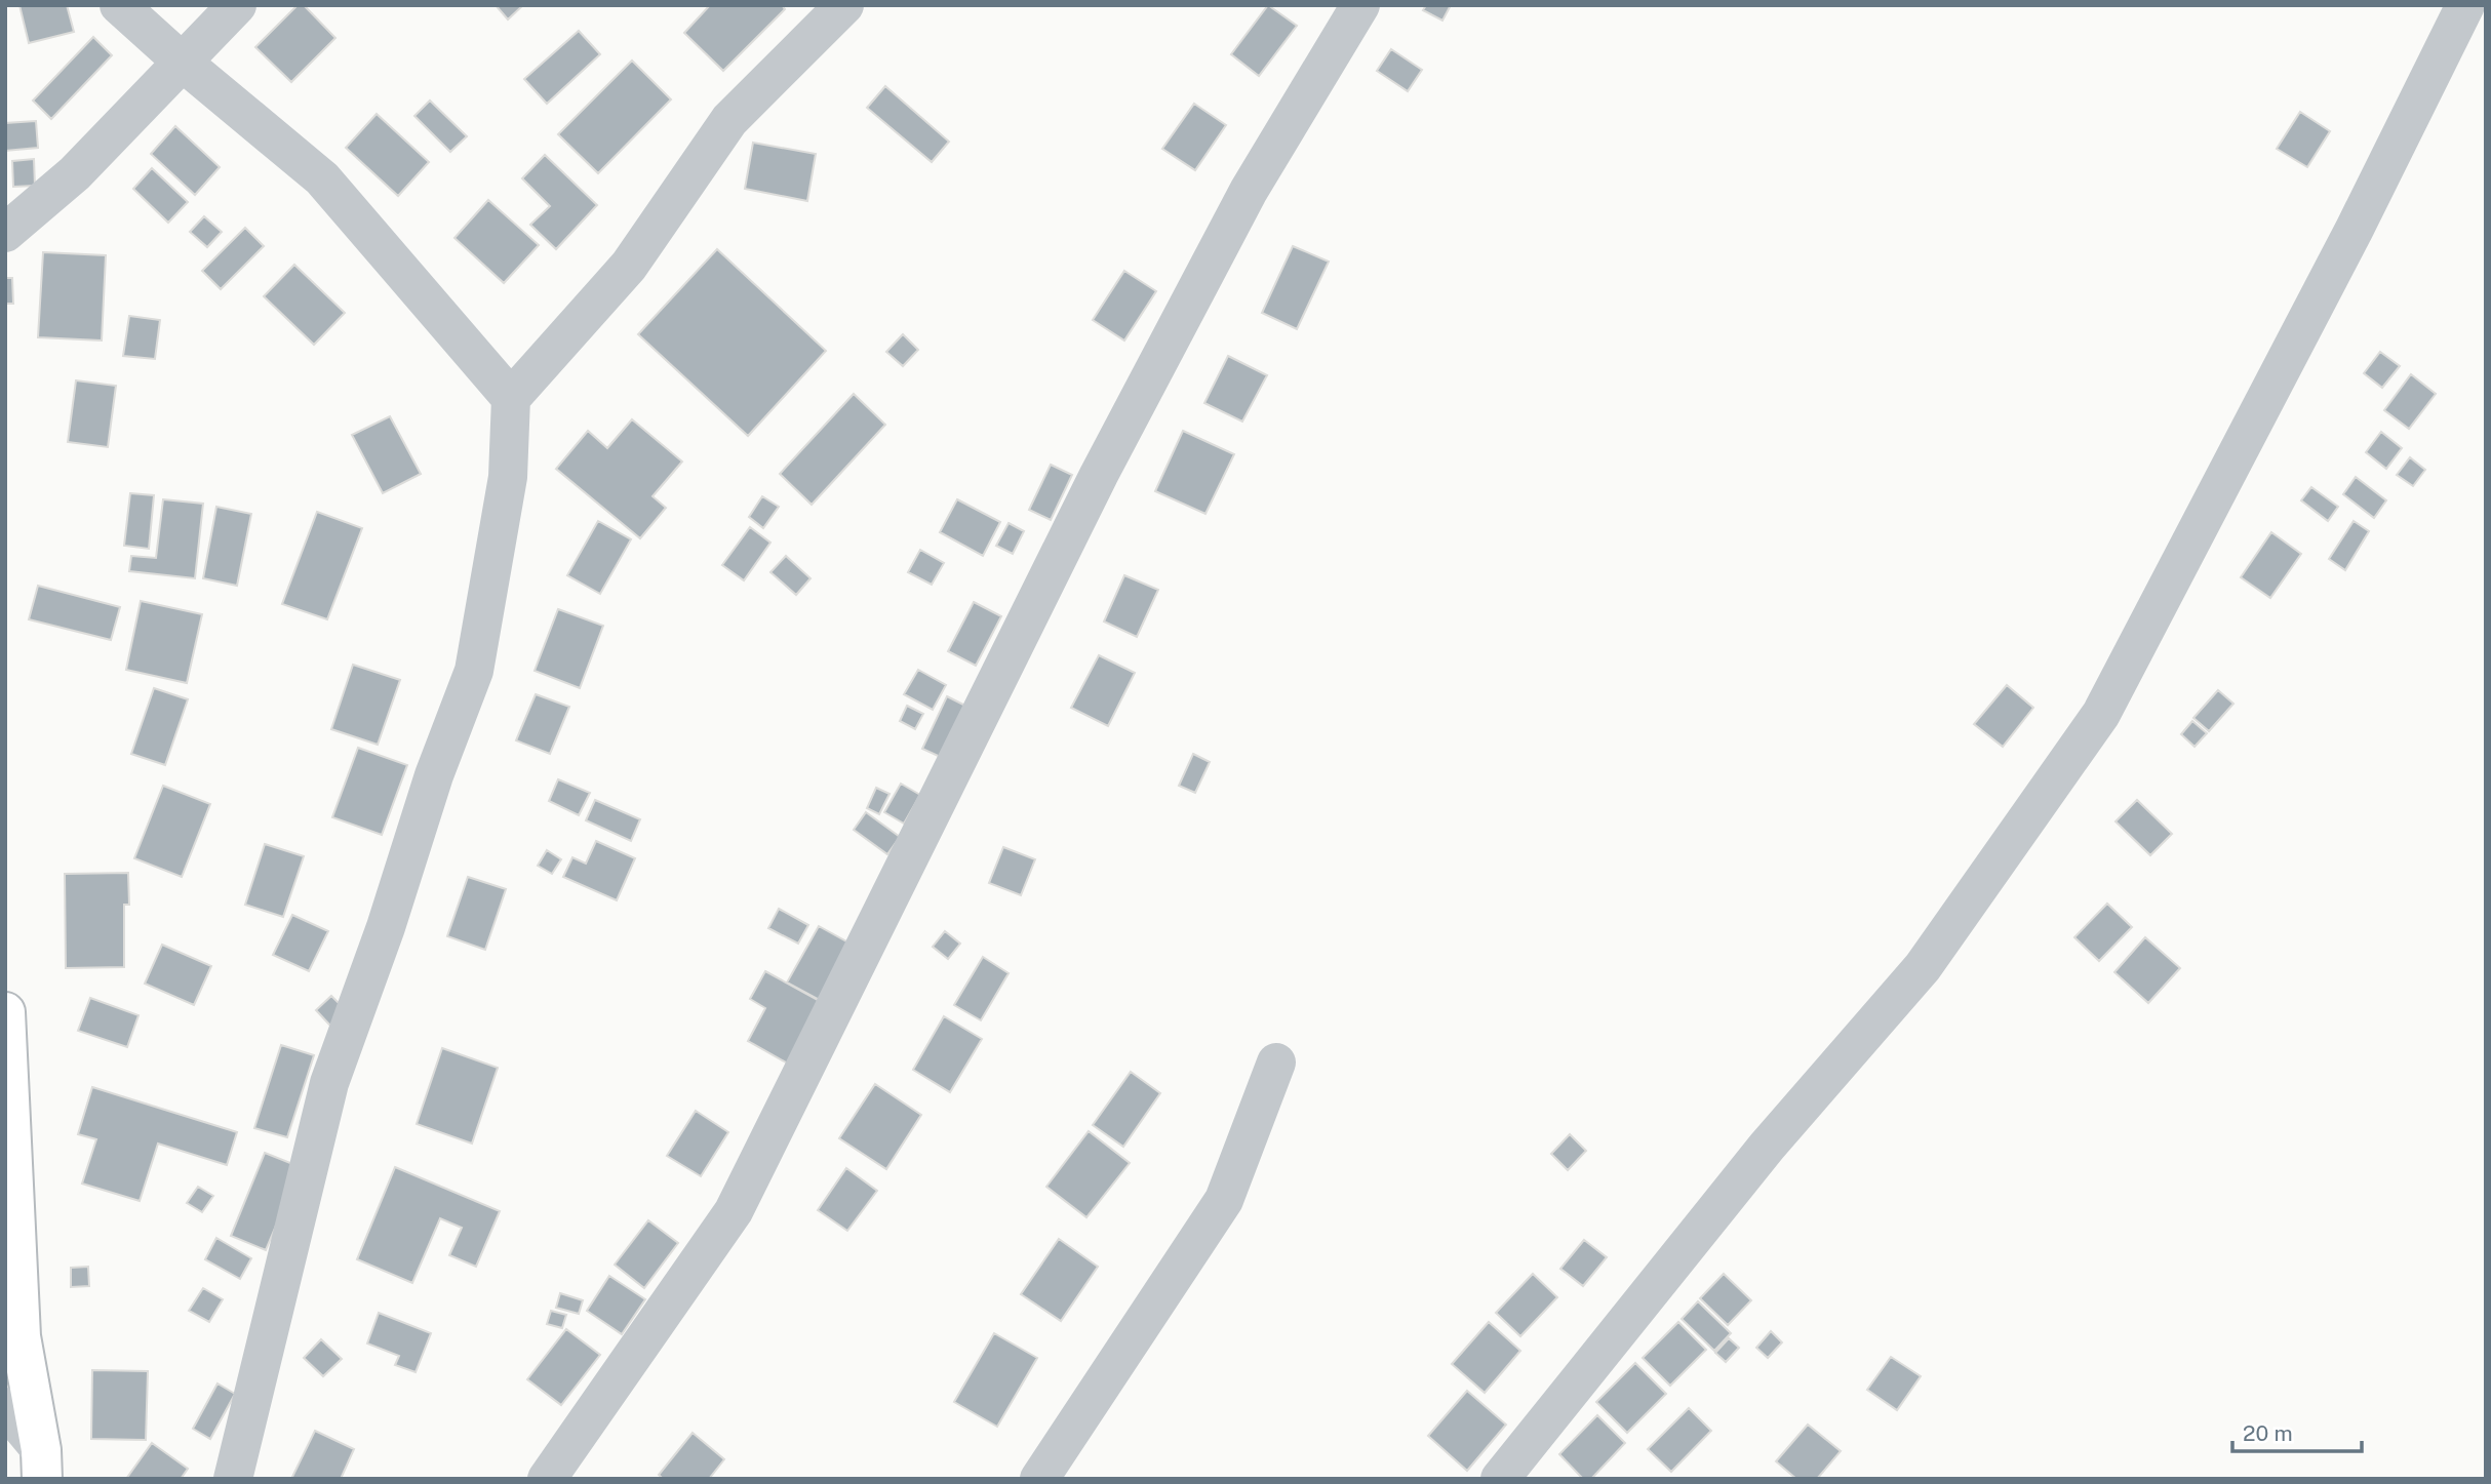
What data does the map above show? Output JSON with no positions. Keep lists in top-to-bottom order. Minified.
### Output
{"scale_bar":"20 m"}
